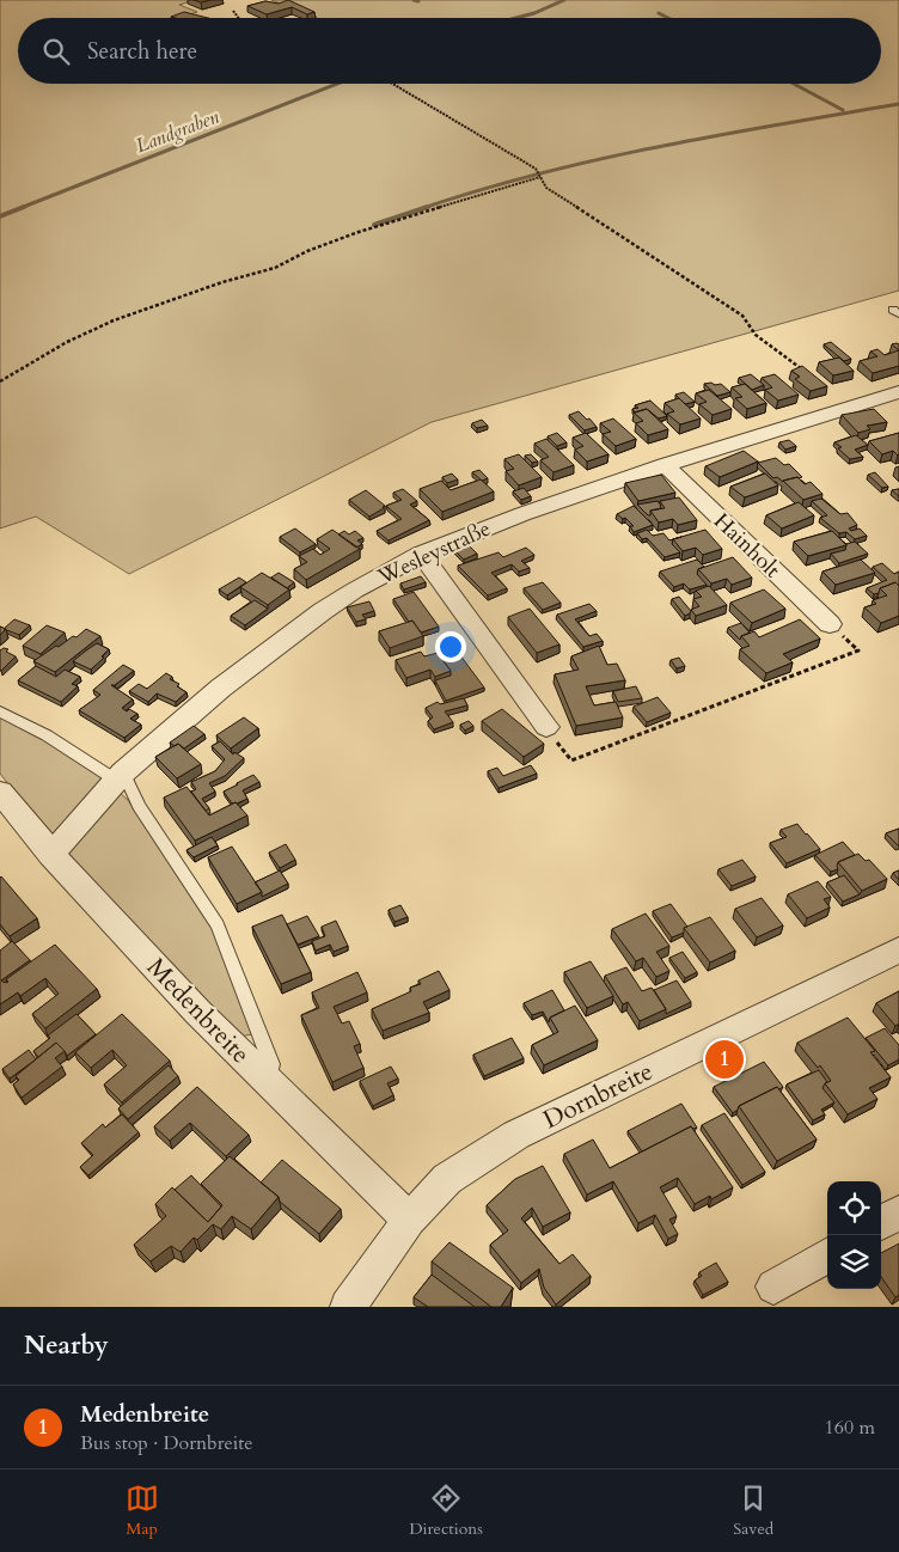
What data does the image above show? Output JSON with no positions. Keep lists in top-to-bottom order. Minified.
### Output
{"streets":{"street":["Hainholt","Wesleystraße","Medenbreite","Dornbreite"]},"crossings":[["Hainholt","Wesleystraße"],["Wesleystraße","Medenbreite"],["Medenbreite","Dornbreite"]],"water":["Landgraben"],"page":{"search":"Search here","pins":"1","heading":"Nearby","list":[{"mark":"1","name":"Medenbreite","note":"Bus stop · Dornbreite","value":"160 m"}],"nav":["Map","Directions","Saved"]}}
